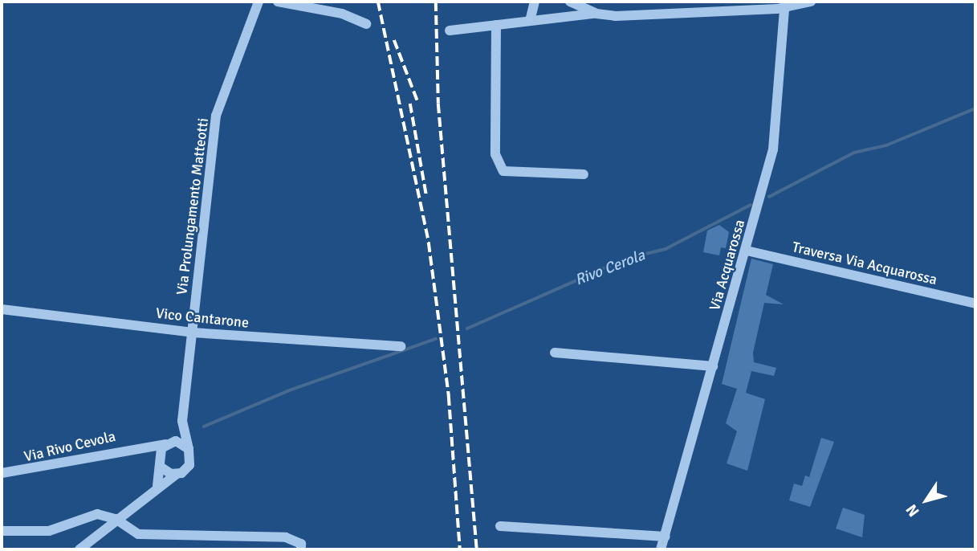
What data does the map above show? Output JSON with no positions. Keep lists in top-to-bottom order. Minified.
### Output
{"streets":{"street":["Via Prolungamento Matteotti","Traversa Via Acquarossa","Via Acquarossa","Vico Cantarone","Via Rivo Cevola"]},"crossings":[["Via Prolungamento Matteotti","Vico Cantarone"],["Via Prolungamento Matteotti","Via Rivo Cevola"],["Traversa Via Acquarossa","Via Acquarossa"]],"water":["Rivo Cerola"],"north":"bottom left"}
